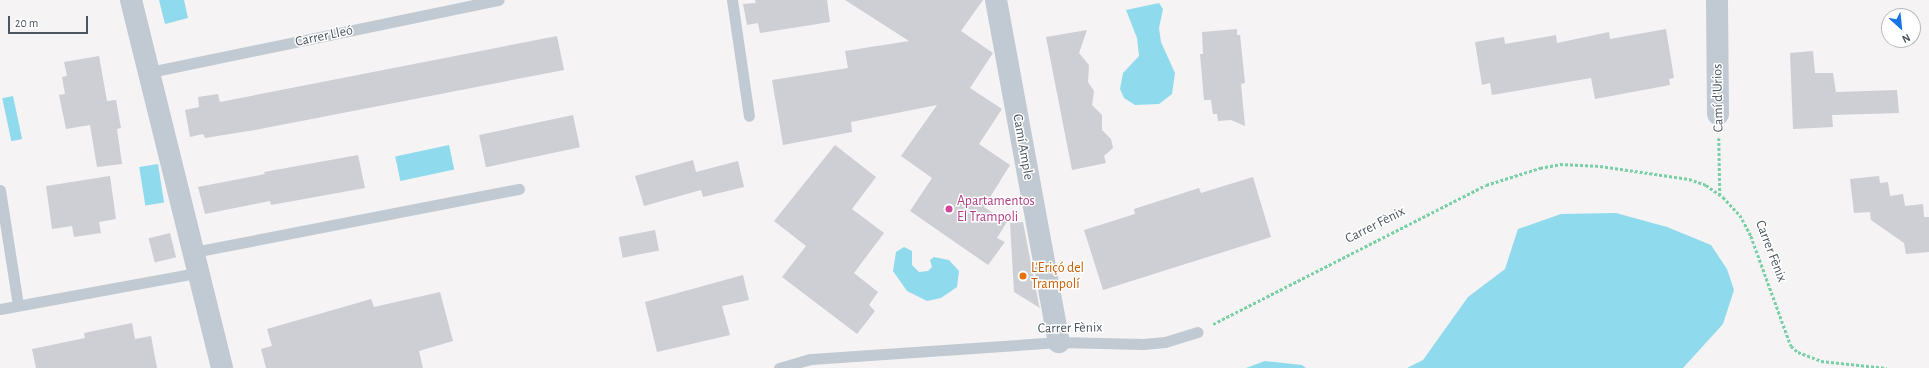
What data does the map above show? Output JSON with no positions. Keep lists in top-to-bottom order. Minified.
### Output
{"streets":{"street":["Camí d'Urios","Camí Ample"],"lane":["Carrer Lleó","Carrer Fènix"]},"crossings":[["Camí d'Urios","Carrer Fènix"],["Camí Ample","Carrer Fènix"]],"places":["Apartamentos El Trampoli","L'Eriçó del Trampolí"],"scale_bar":"20 m","north":"bottom right"}
